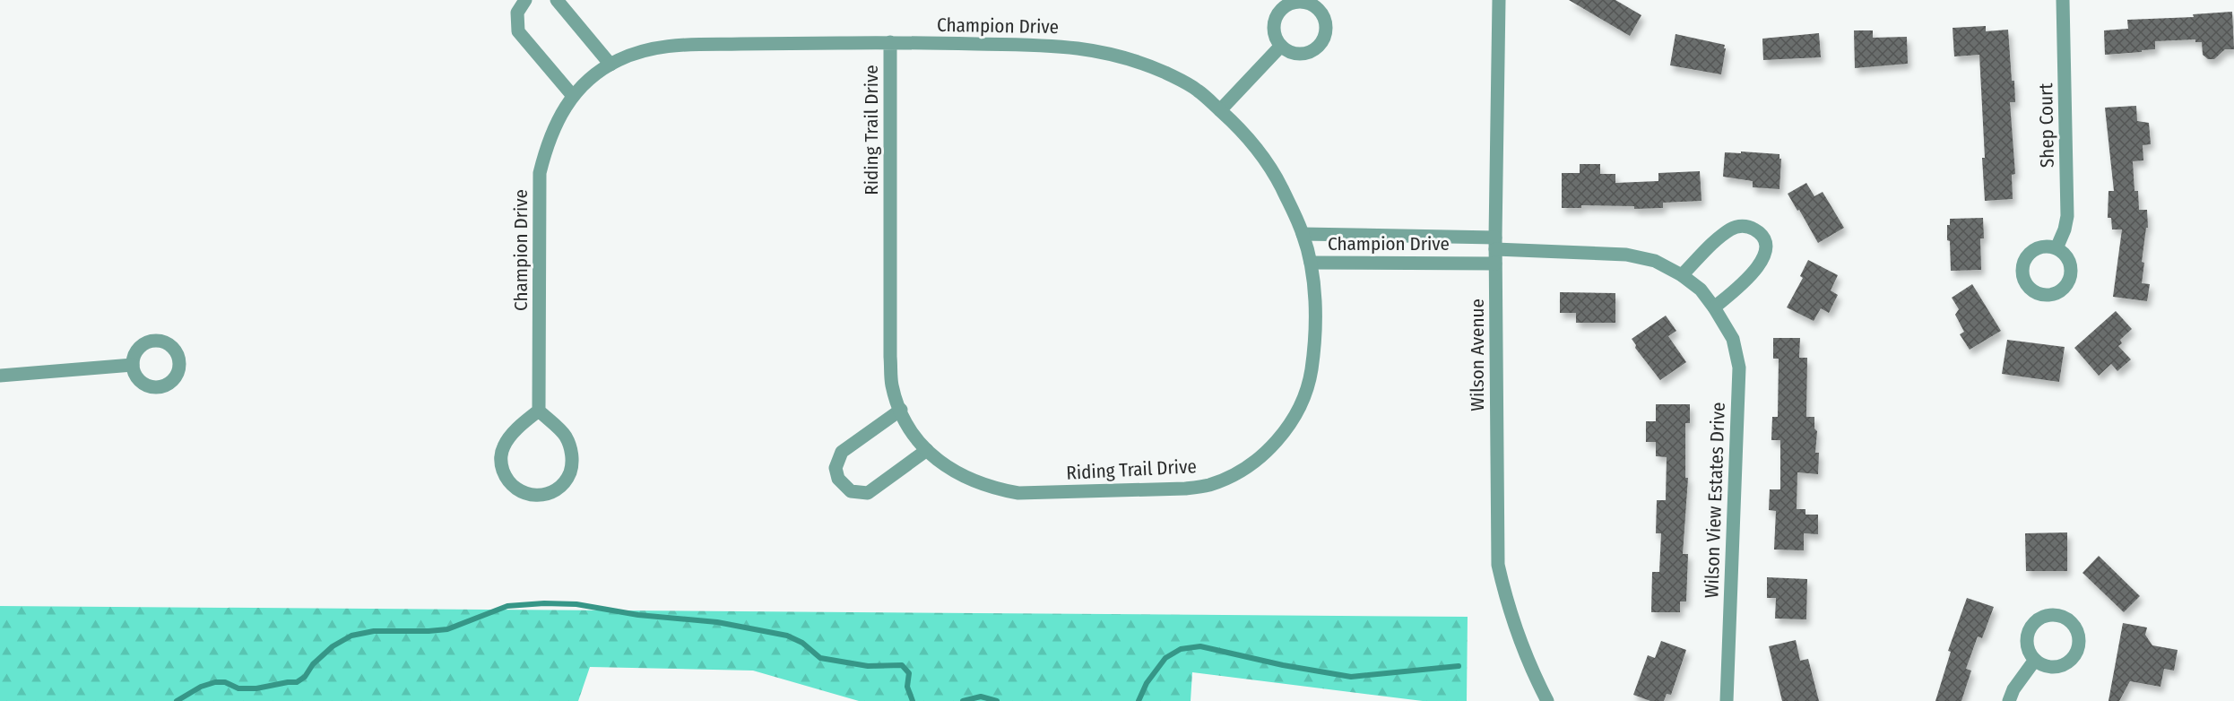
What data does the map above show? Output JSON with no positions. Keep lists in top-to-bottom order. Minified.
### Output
{"streets":{"street":["Champion Drive","Shep Court","Riding Trail Drive","Wilson Avenue","Wilson View Estates Drive"]},"crossings":[["Champion Drive","Riding Trail Drive"],["Champion Drive","Wilson Avenue"],["Champion Drive","Wilson View Estates Drive"],["Wilson Avenue","Wilson View Estates Drive"]]}
